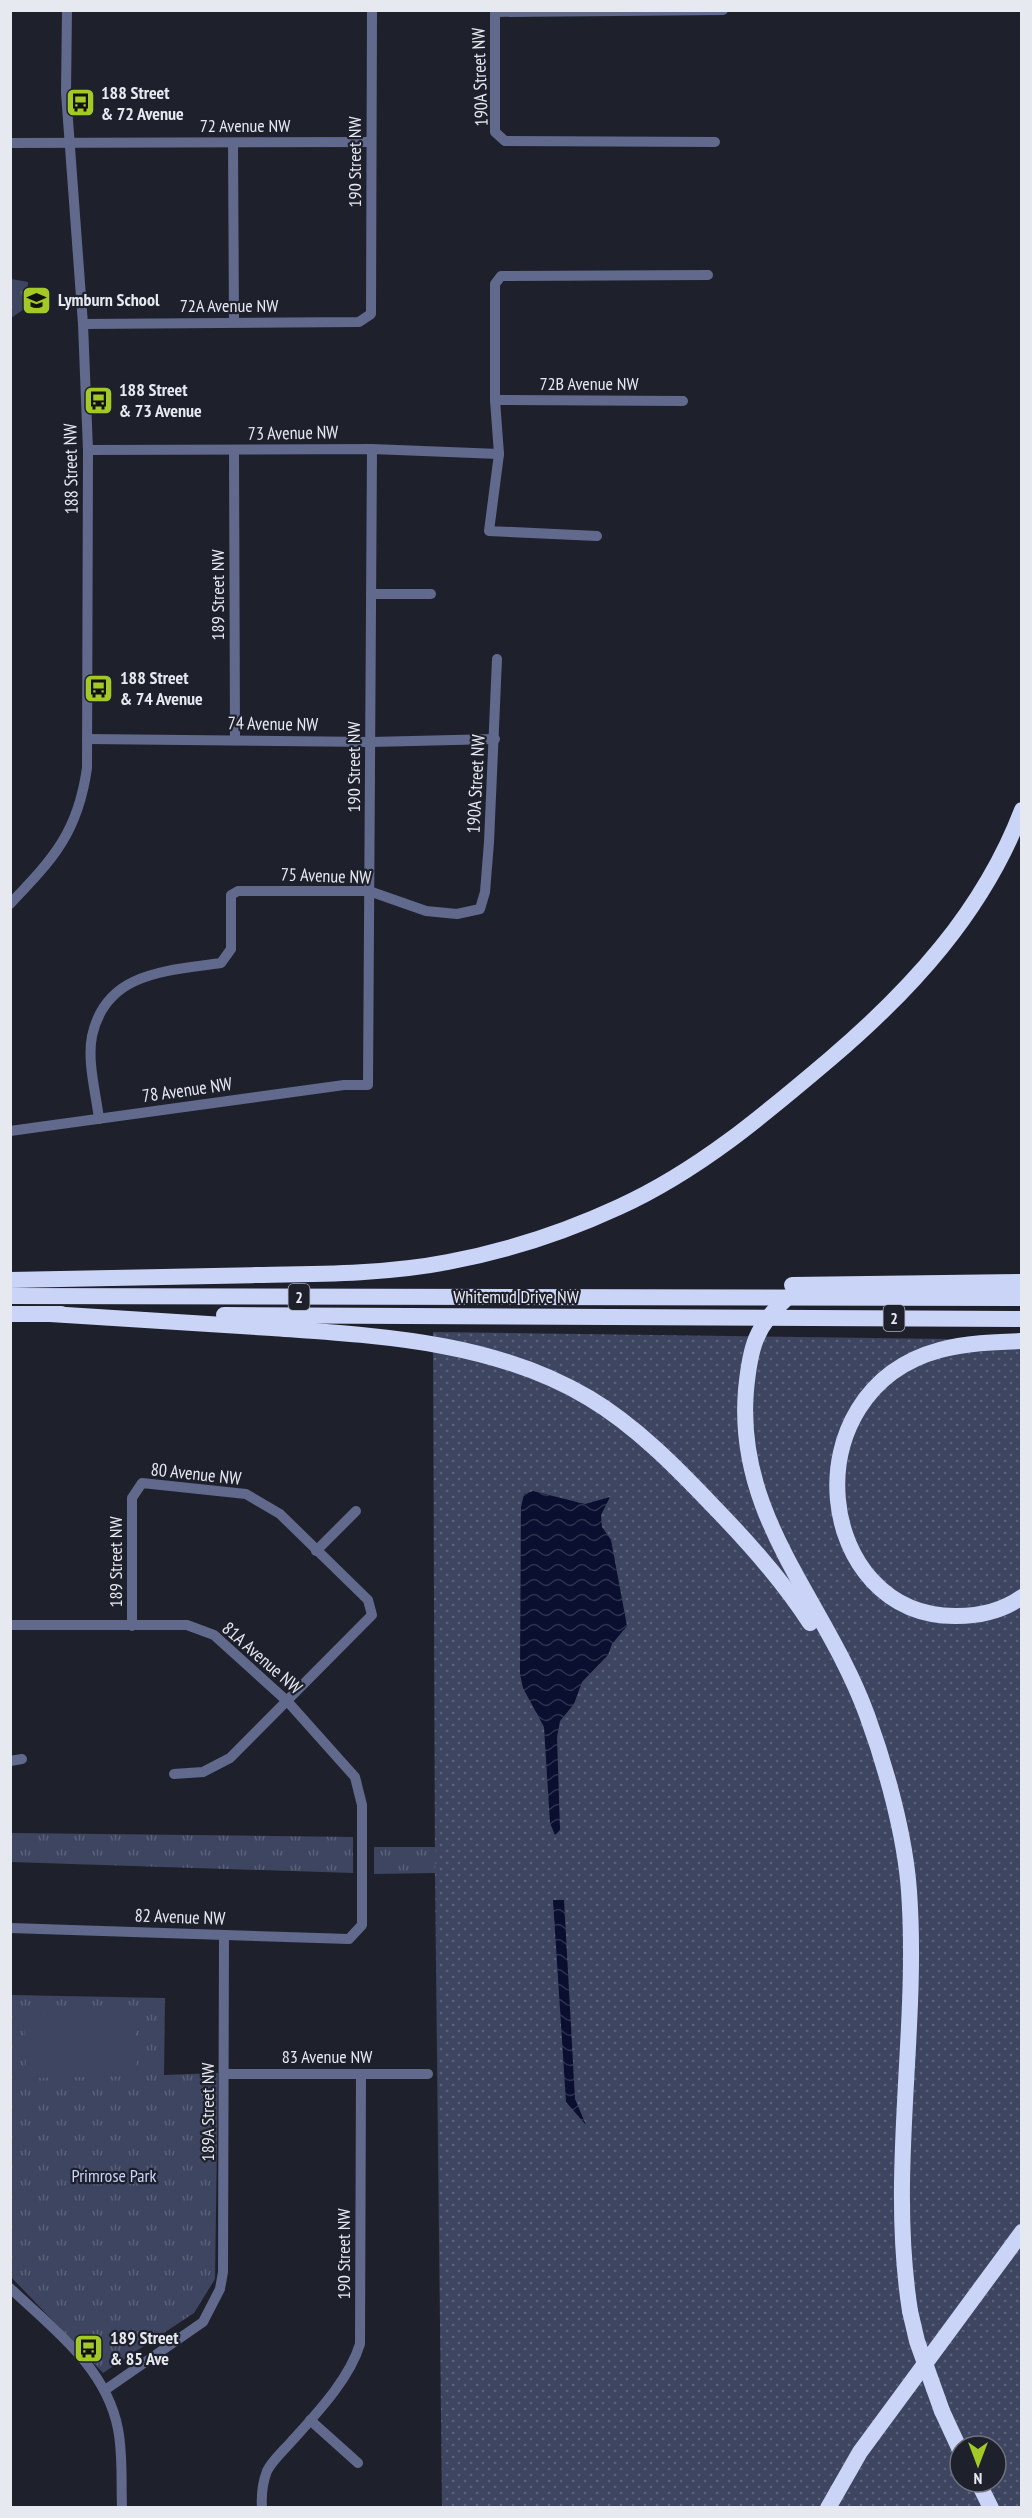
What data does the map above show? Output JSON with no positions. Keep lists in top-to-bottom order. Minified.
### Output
{"streets":{"highway":["2","Whitemud Drive NW"],"street":["190A Street NW","72 Avenue NW","190 Street NW","72A Avenue NW","72B Avenue NW","73 Avenue NW","188 Street NW","189 Street NW","74 Avenue NW","75 Avenue NW","78 Avenue NW","80 Avenue NW","81A Avenue NW","82 Avenue NW","83 Avenue NW","189A Street NW"]},"crossings":[["190A Street NW","74 Avenue NW"],["190A Street NW","75 Avenue NW"],["72 Avenue NW","190 Street NW"],["72 Avenue NW","188 Street NW"],["190 Street NW","72A Avenue NW"],["190 Street NW","73 Avenue NW"],["190 Street NW","74 Avenue NW"],["190 Street NW","75 Avenue NW"],["190 Street NW","78 Avenue NW"],["190 Street NW","83 Avenue NW"],["72A Avenue NW","188 Street NW"],["73 Avenue NW","188 Street NW"],["73 Avenue NW","189 Street NW"],["188 Street NW","74 Avenue NW"],["189 Street NW","74 Avenue NW"],["189 Street NW","80 Avenue NW"],["189 Street NW","81A Avenue NW"],["75 Avenue NW","78 Avenue NW"],["80 Avenue NW","81A Avenue NW"],["81A Avenue NW","82 Avenue NW"],["82 Avenue NW","189A Street NW"],["83 Avenue NW","189A Street NW"]],"parks":["Primrose Park"],"places":{"bus stop":["188 Street & 72 Avenue","188 Street & 73 Avenue","188 Street & 74 Avenue","189 Street & 85 Ave"],"school or university":["Lymburn School"]},"north":"bottom"}
